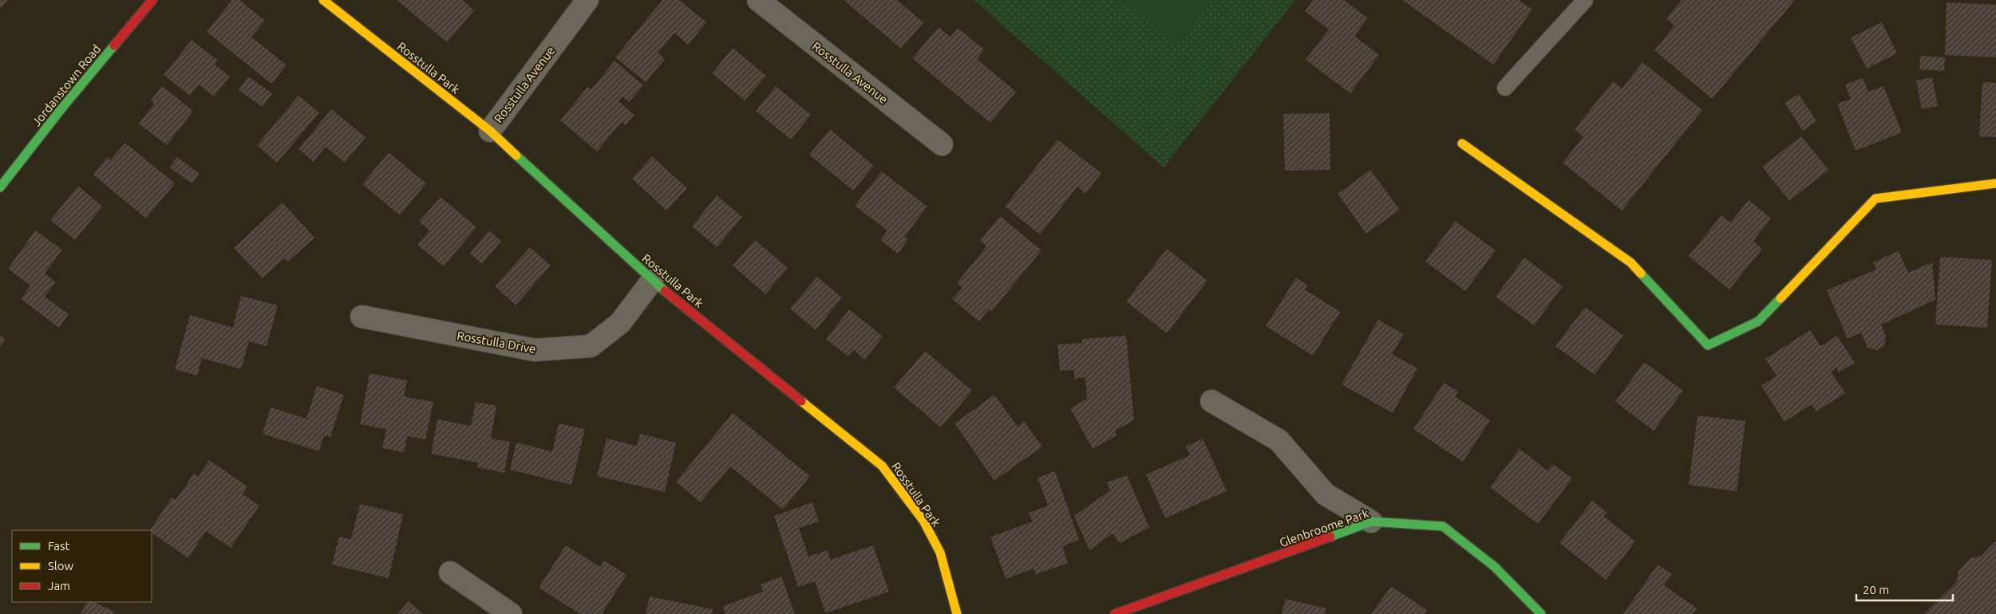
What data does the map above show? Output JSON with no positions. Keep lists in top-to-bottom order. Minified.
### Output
{"streets":{"street":["Rosstulla Park","Rosstulla Avenue","Jordanstown Road","Rosstulla Drive","Glenbroome Park"]},"crossings":[["Rosstulla Park","Rosstulla Avenue"],["Rosstulla Park","Rosstulla Drive"]],"legend":["Fast","Slow","Jam"],"scale_bar":"20 m"}
